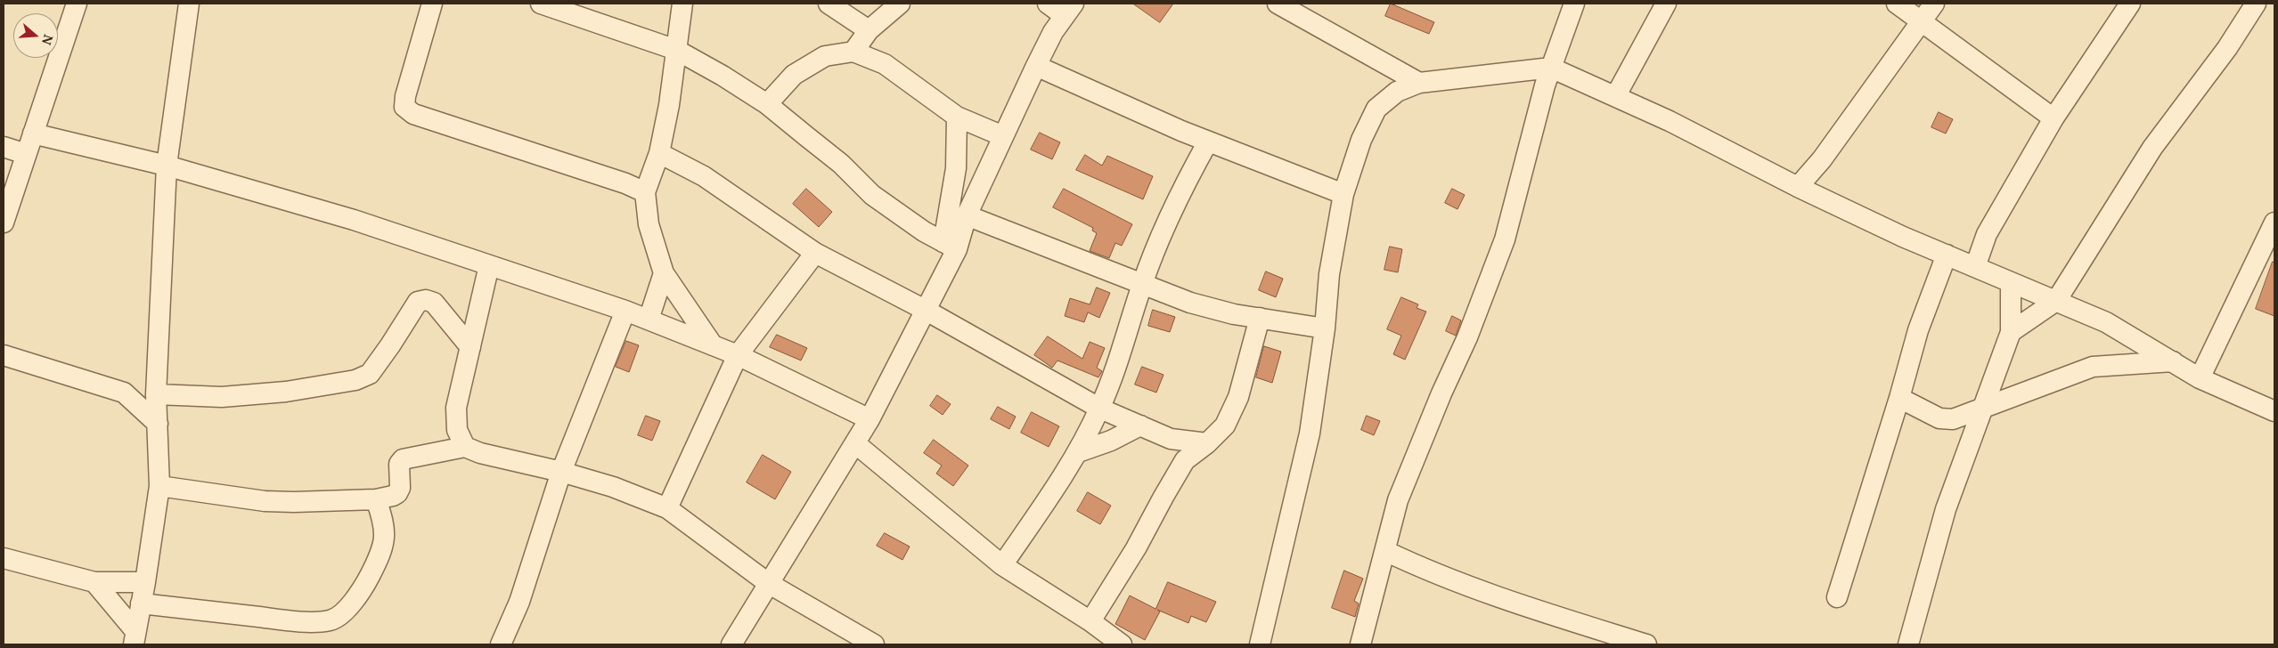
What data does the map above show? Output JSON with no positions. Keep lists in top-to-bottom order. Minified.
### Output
{"north":"right"}
